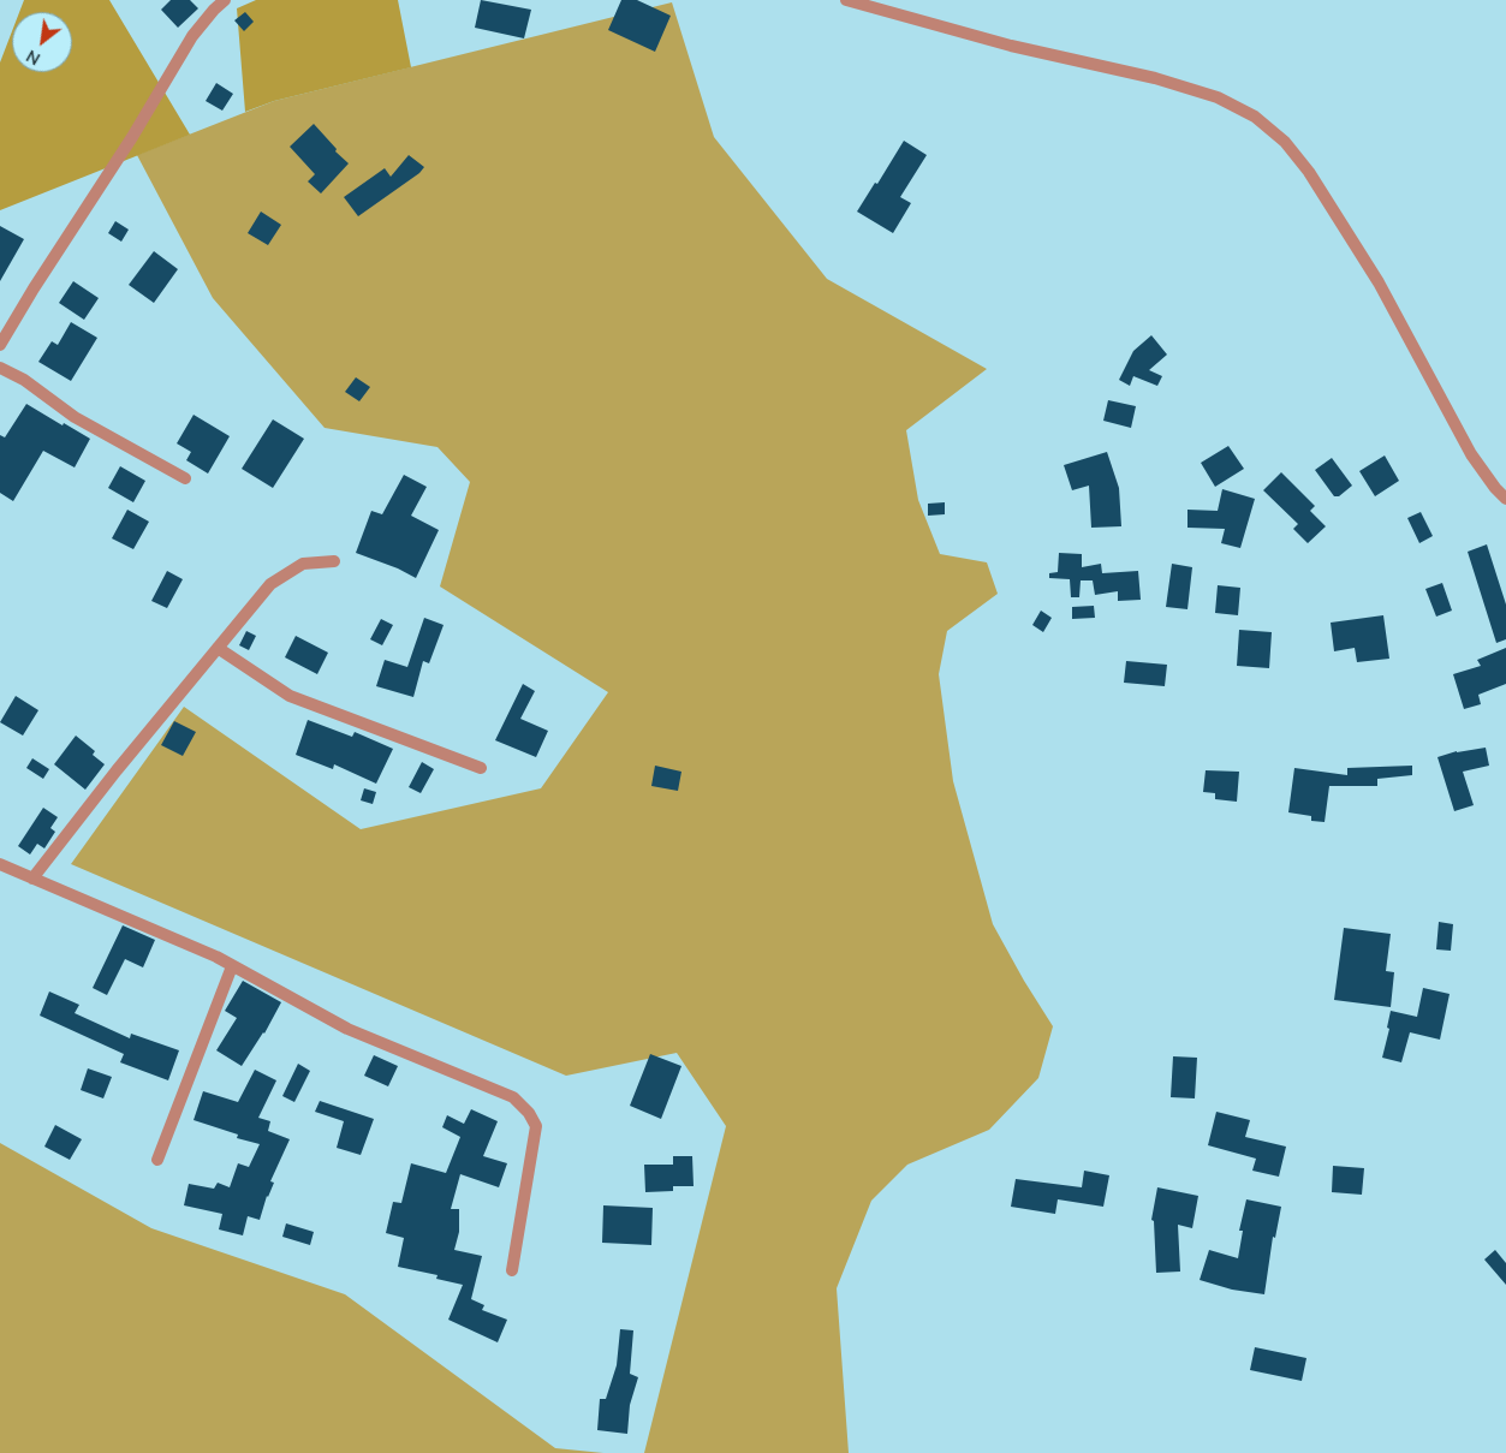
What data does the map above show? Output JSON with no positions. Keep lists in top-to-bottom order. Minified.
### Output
{"north":"bottom left"}
